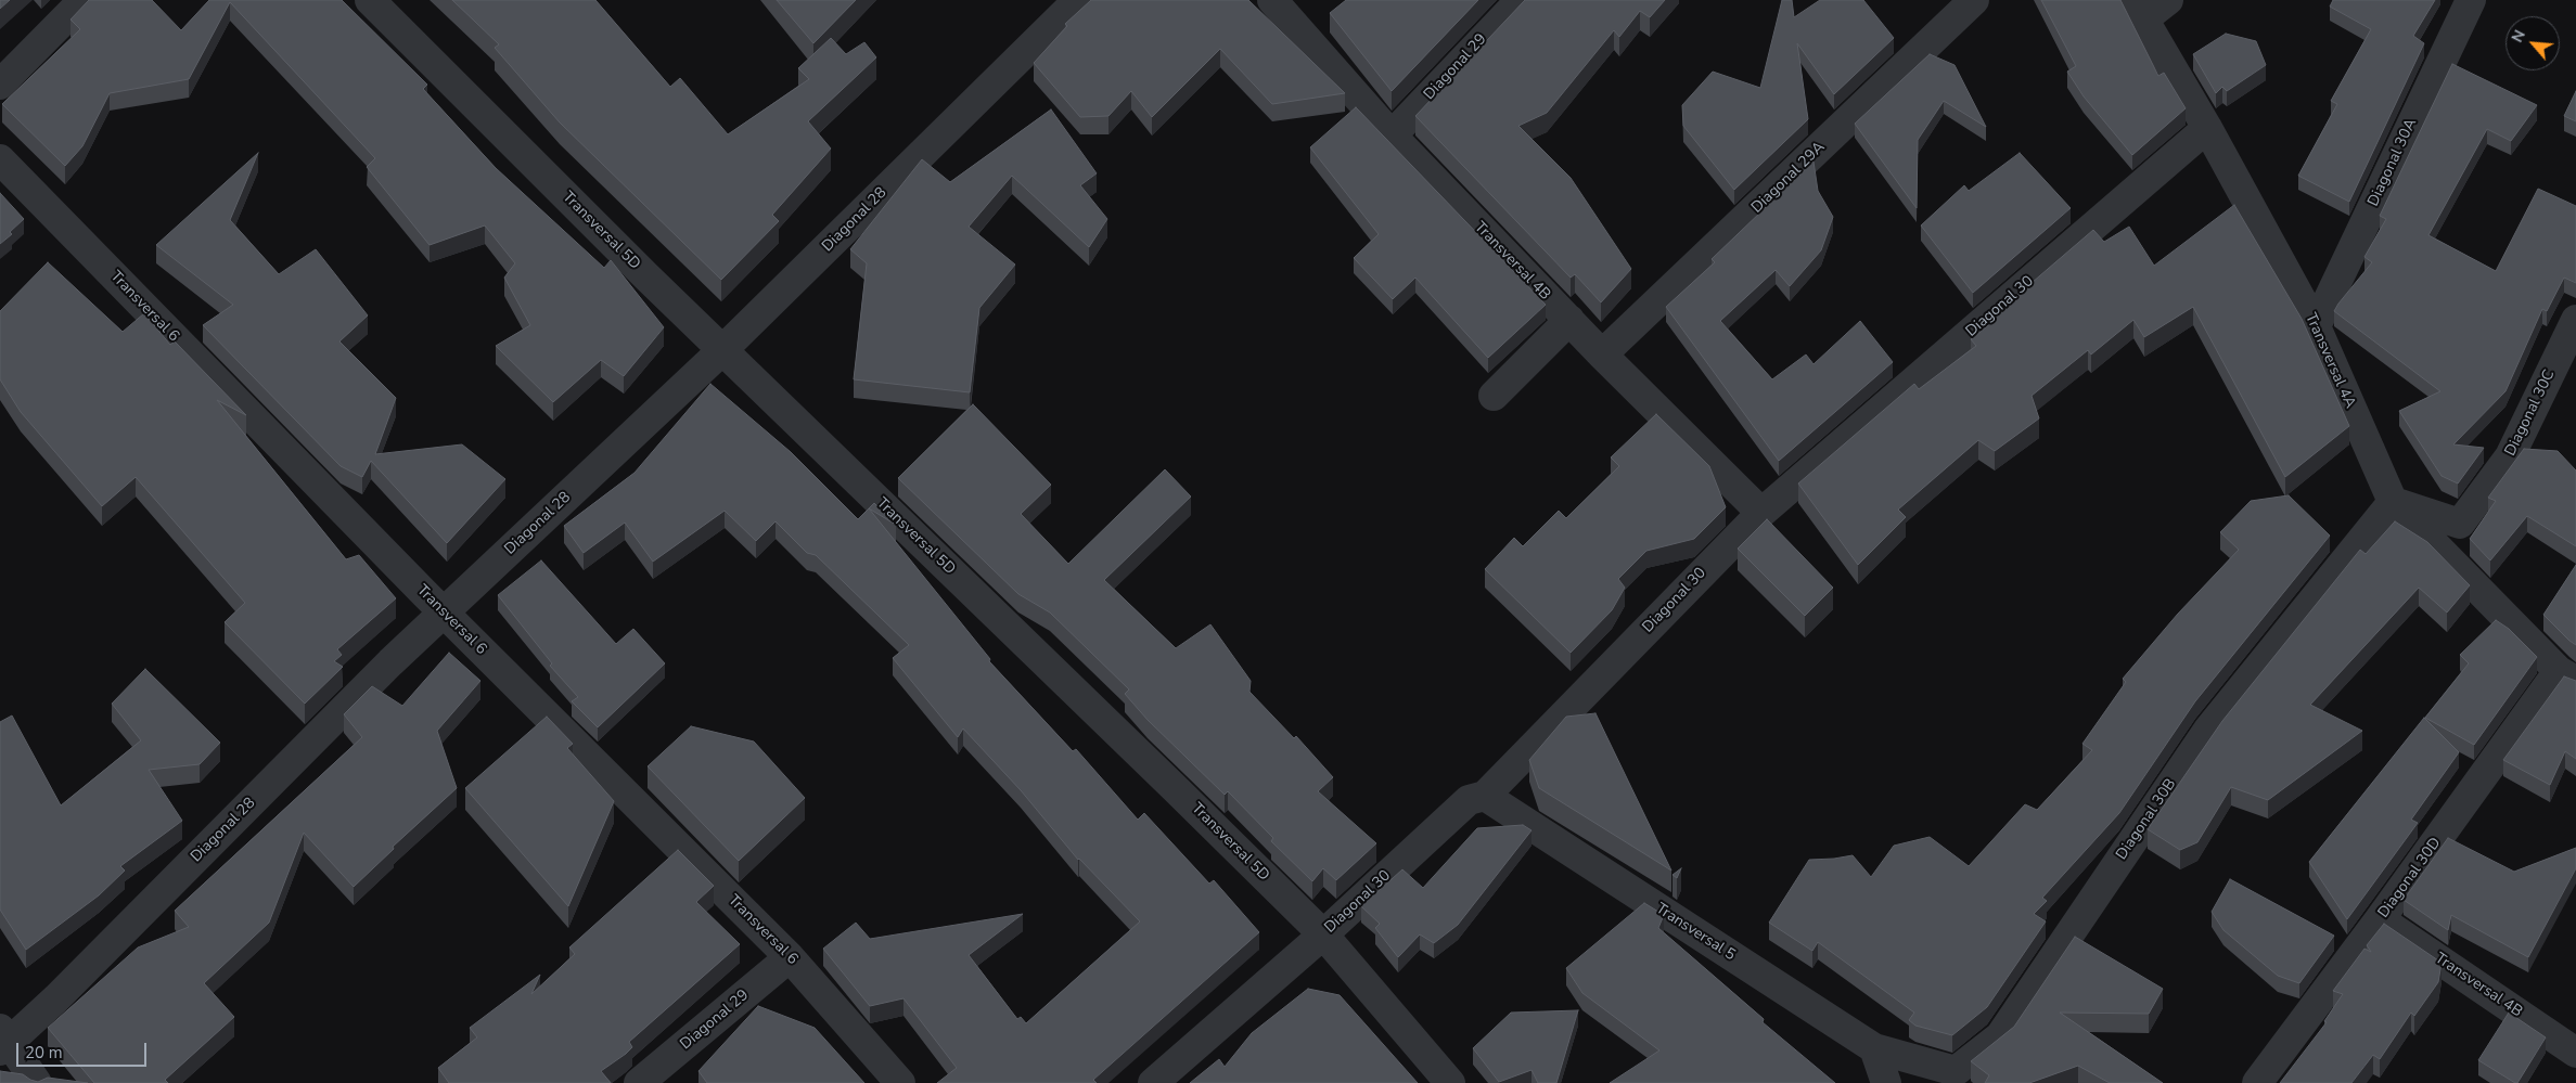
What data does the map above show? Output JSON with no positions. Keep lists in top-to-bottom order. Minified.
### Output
{"streets":{"street":["Diagonal 29","Diagonal 30A","Diagonal 29A","Diagonal 28","Transversal 5D","Transversal 4B","Transversal 6","Diagonal 30","Transversal 4A","Diagonal 30C","Diagonal 30B","Diagonal 30D","Transversal 5"]},"crossings":[["Diagonal 29","Transversal 4B"],["Diagonal 29","Transversal 6"],["Diagonal 30A","Transversal 4A"],["Diagonal 29A","Transversal 4B"],["Diagonal 28","Transversal 5D"],["Diagonal 28","Transversal 6"],["Transversal 5D","Diagonal 30"],["Transversal 4B","Diagonal 30"],["Transversal 4B","Diagonal 30D"],["Diagonal 30","Transversal 4A"],["Diagonal 30","Transversal 5"],["Transversal 4A","Diagonal 30C"],["Transversal 4A","Diagonal 30B"],["Transversal 4A","Diagonal 30D"],["Diagonal 30C","Diagonal 30B"],["Diagonal 30B","Transversal 5"]],"scale_bar":"20 m","north":"top left"}
